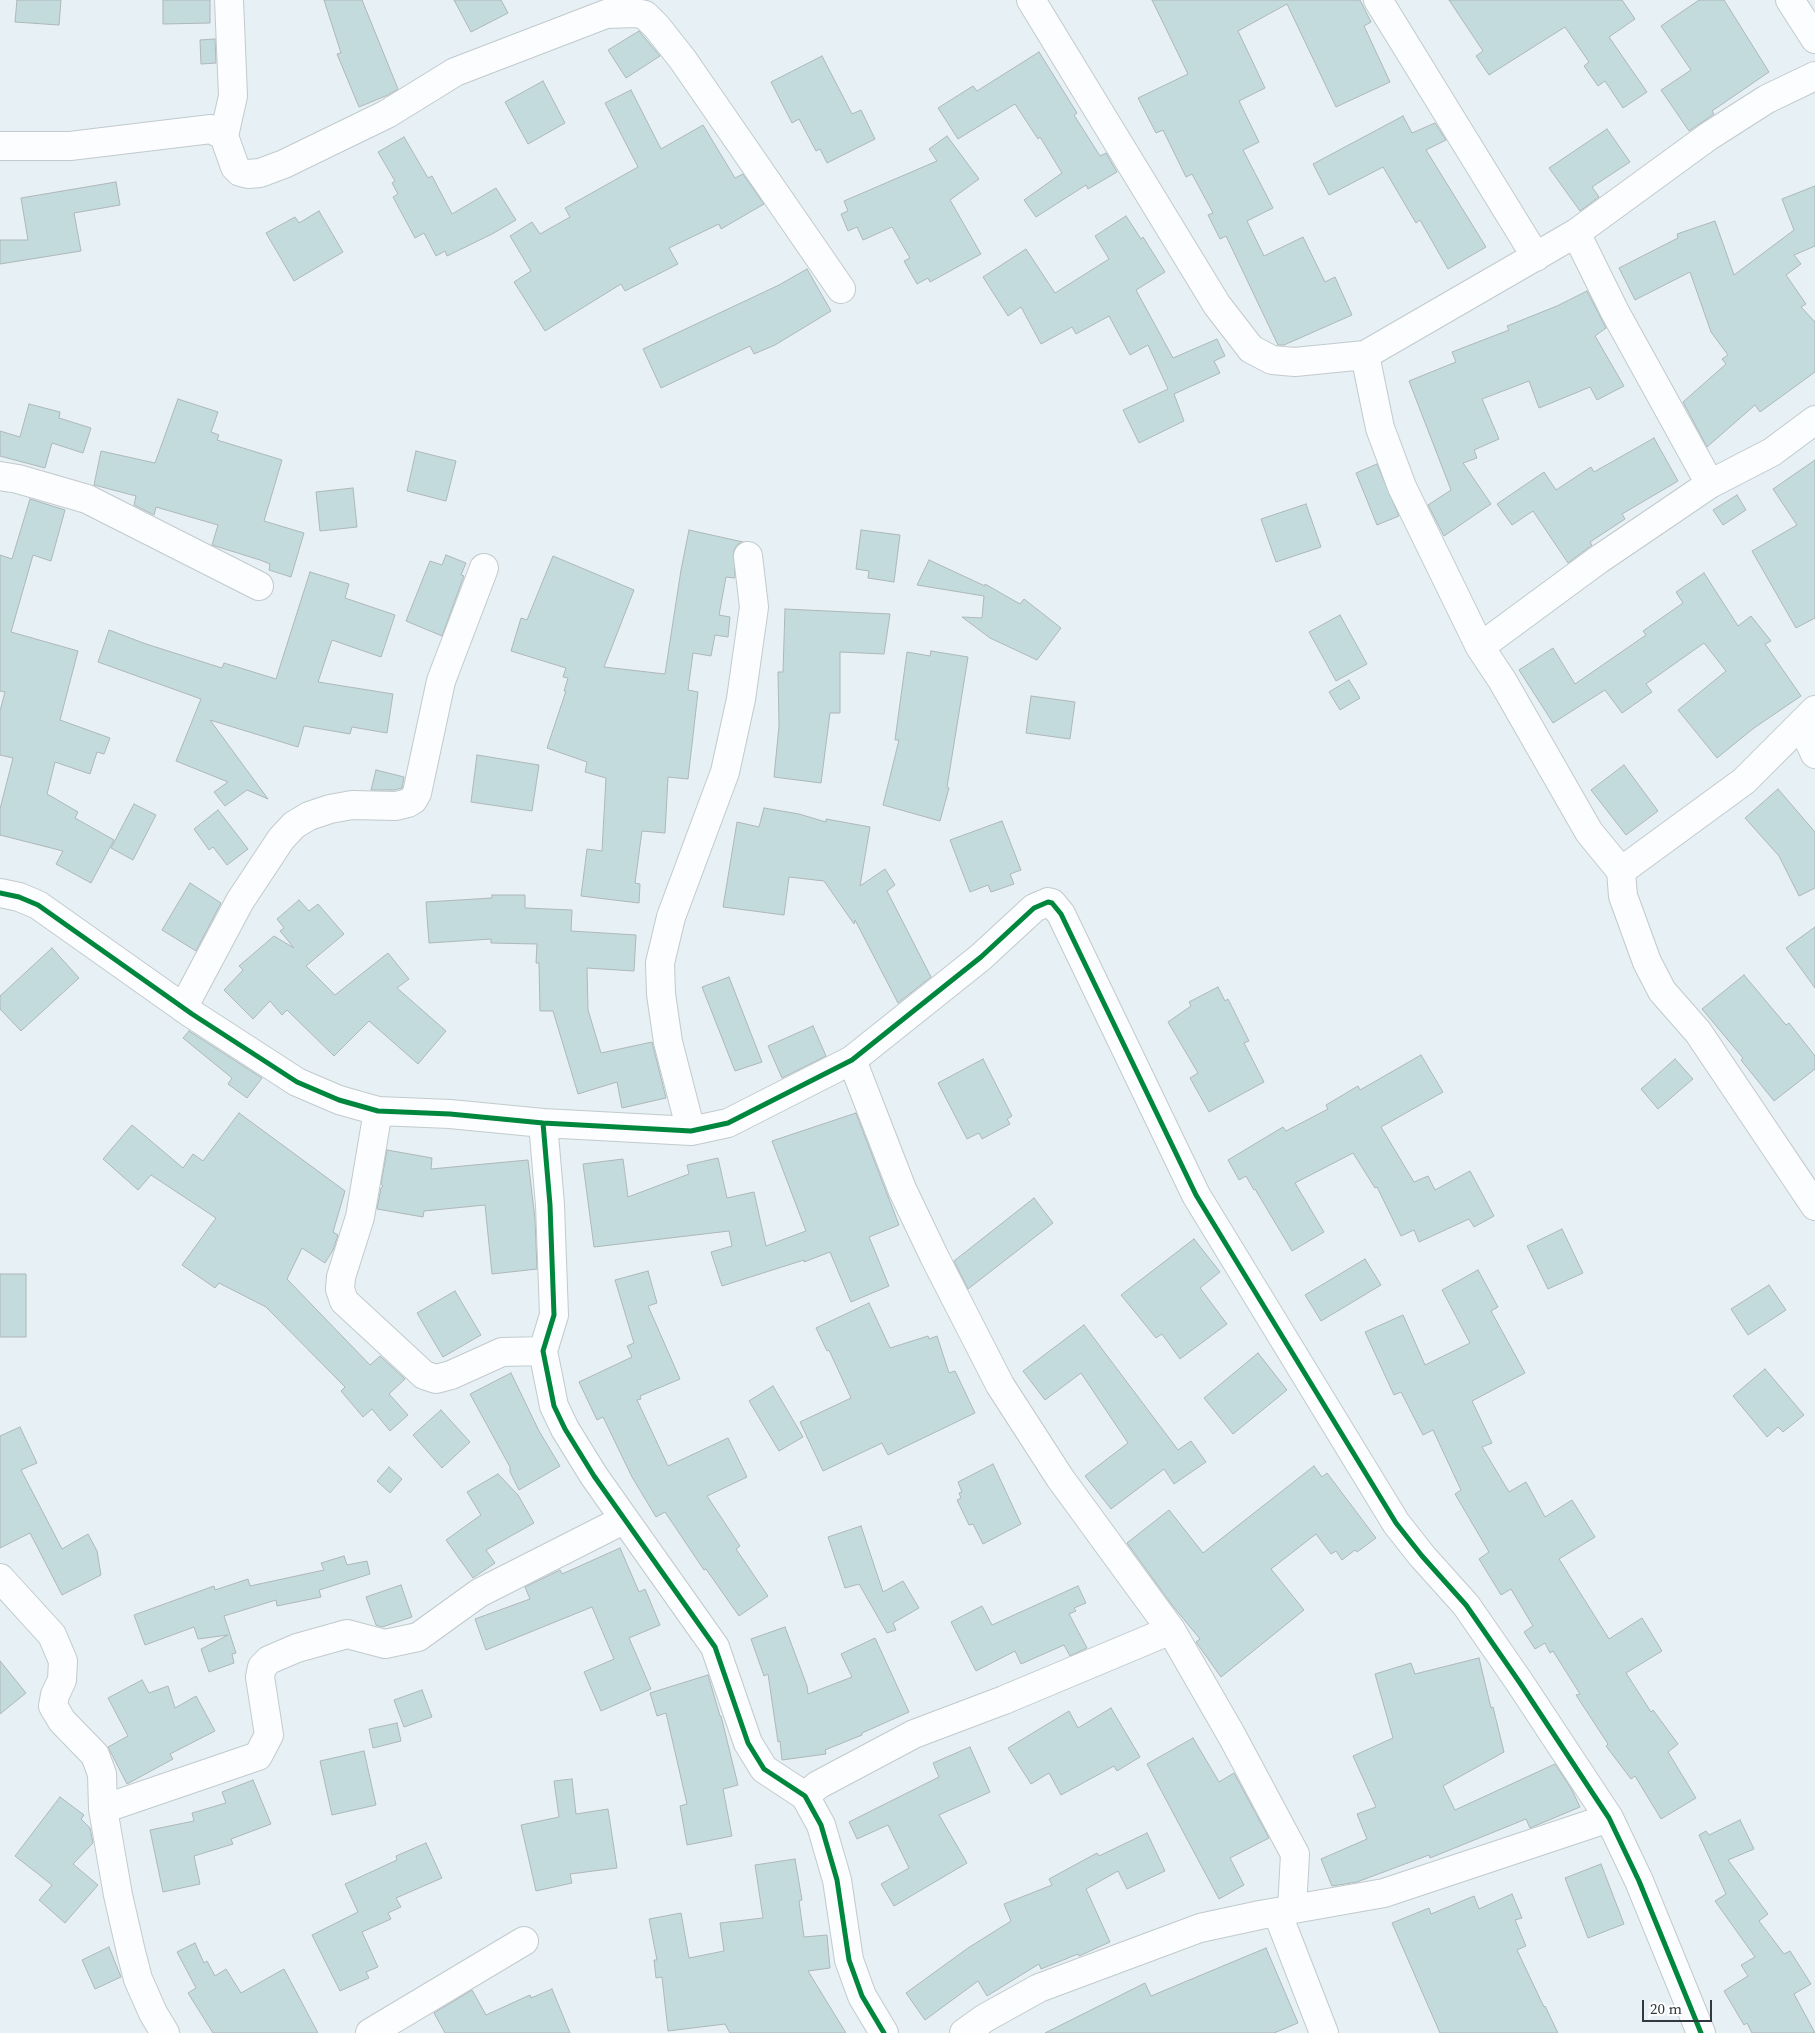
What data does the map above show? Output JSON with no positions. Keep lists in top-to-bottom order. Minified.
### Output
{"scale_bar":"20 m"}
